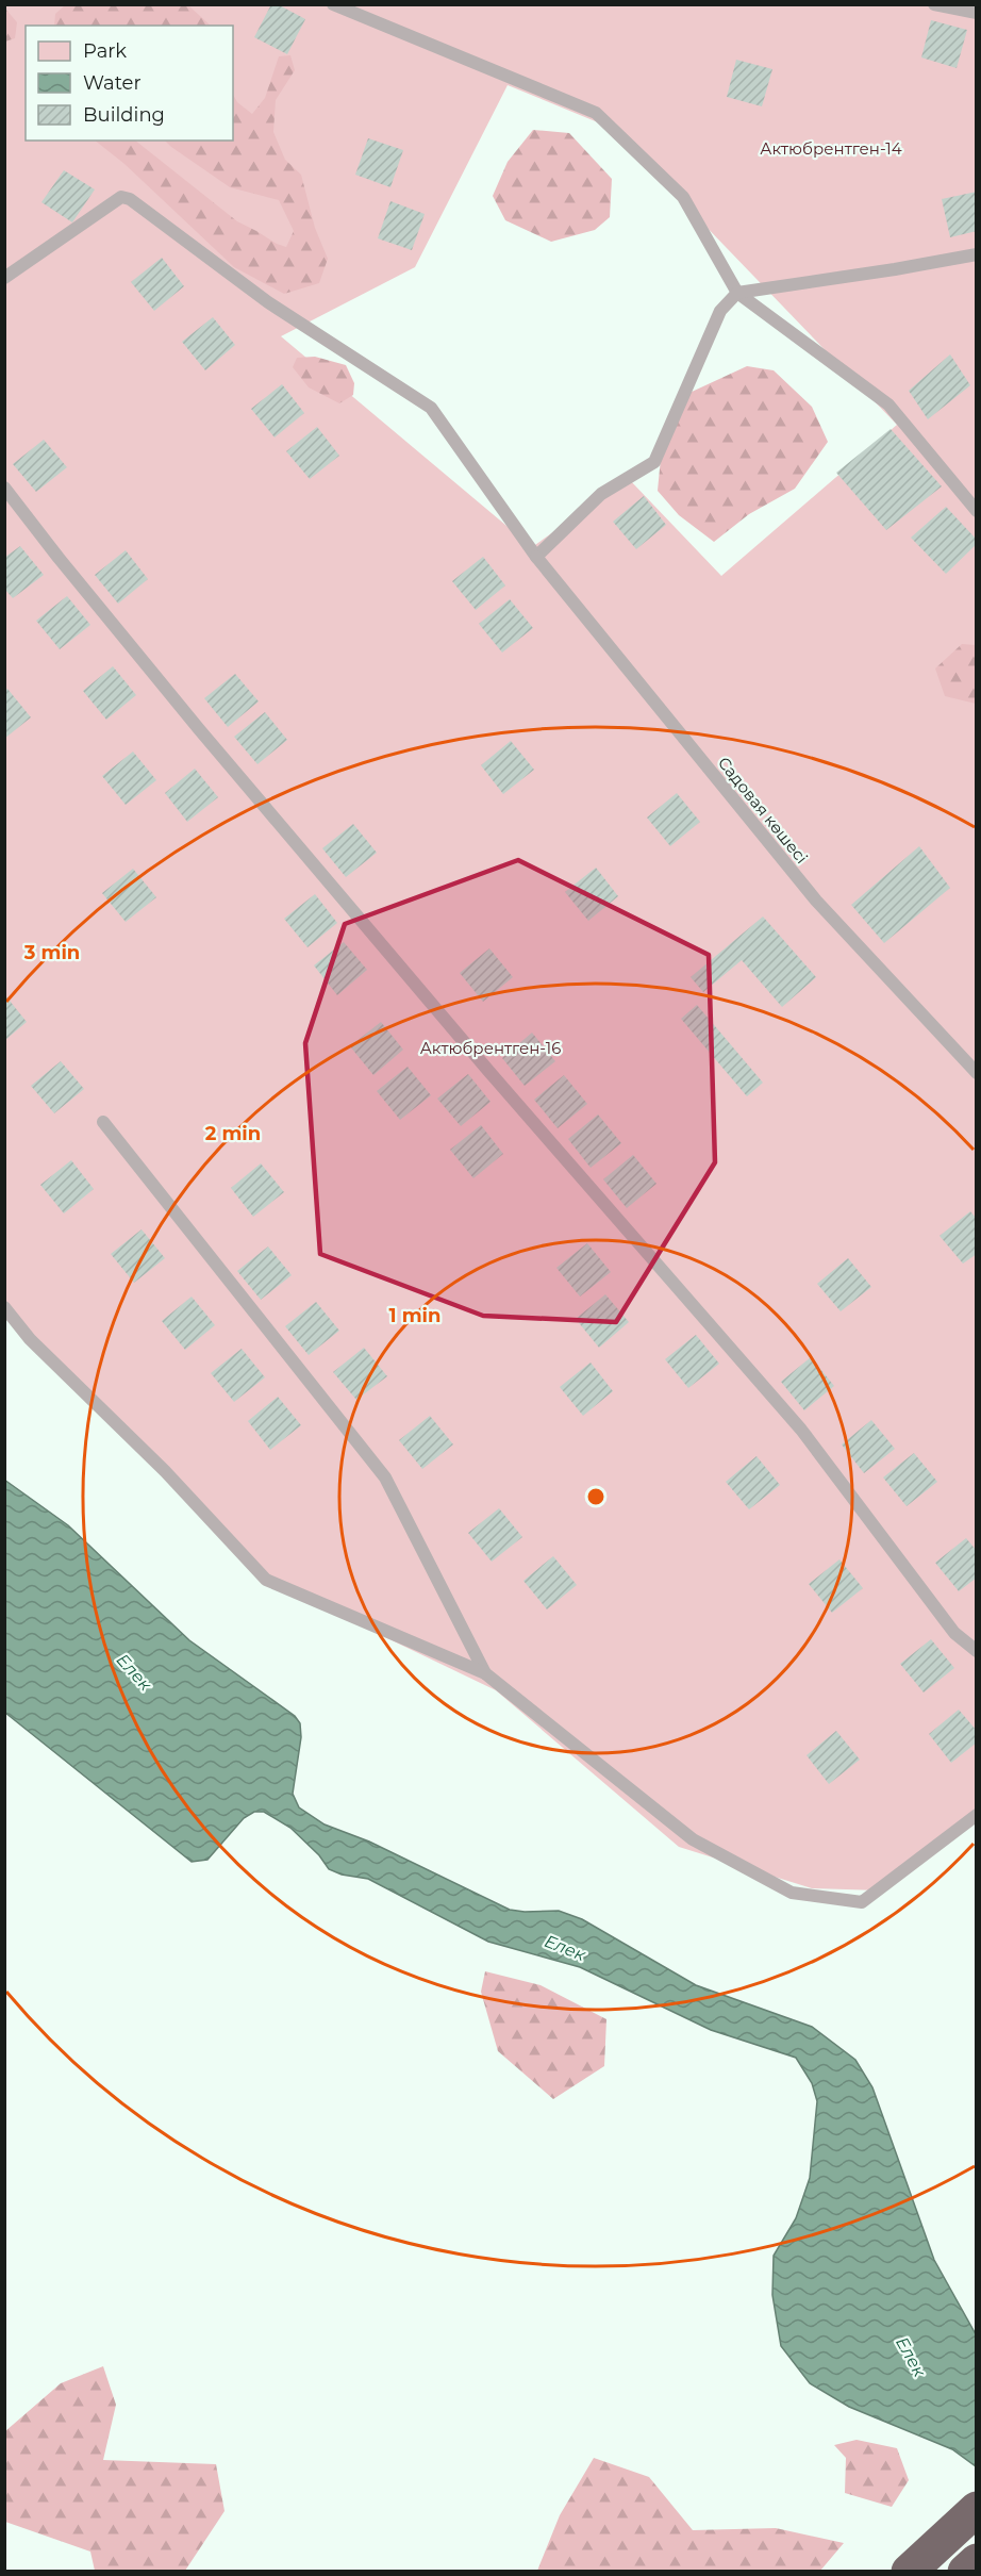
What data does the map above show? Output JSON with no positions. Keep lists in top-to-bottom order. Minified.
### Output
{"streets":{"lane":["Садовая көшесі"]},"water":["Елек"],"parks":["Актюбрентген-14","Актюбрентген-16"],"legend":["Park","Water","Building"],"rings":["3 min","2 min","1 min"]}
